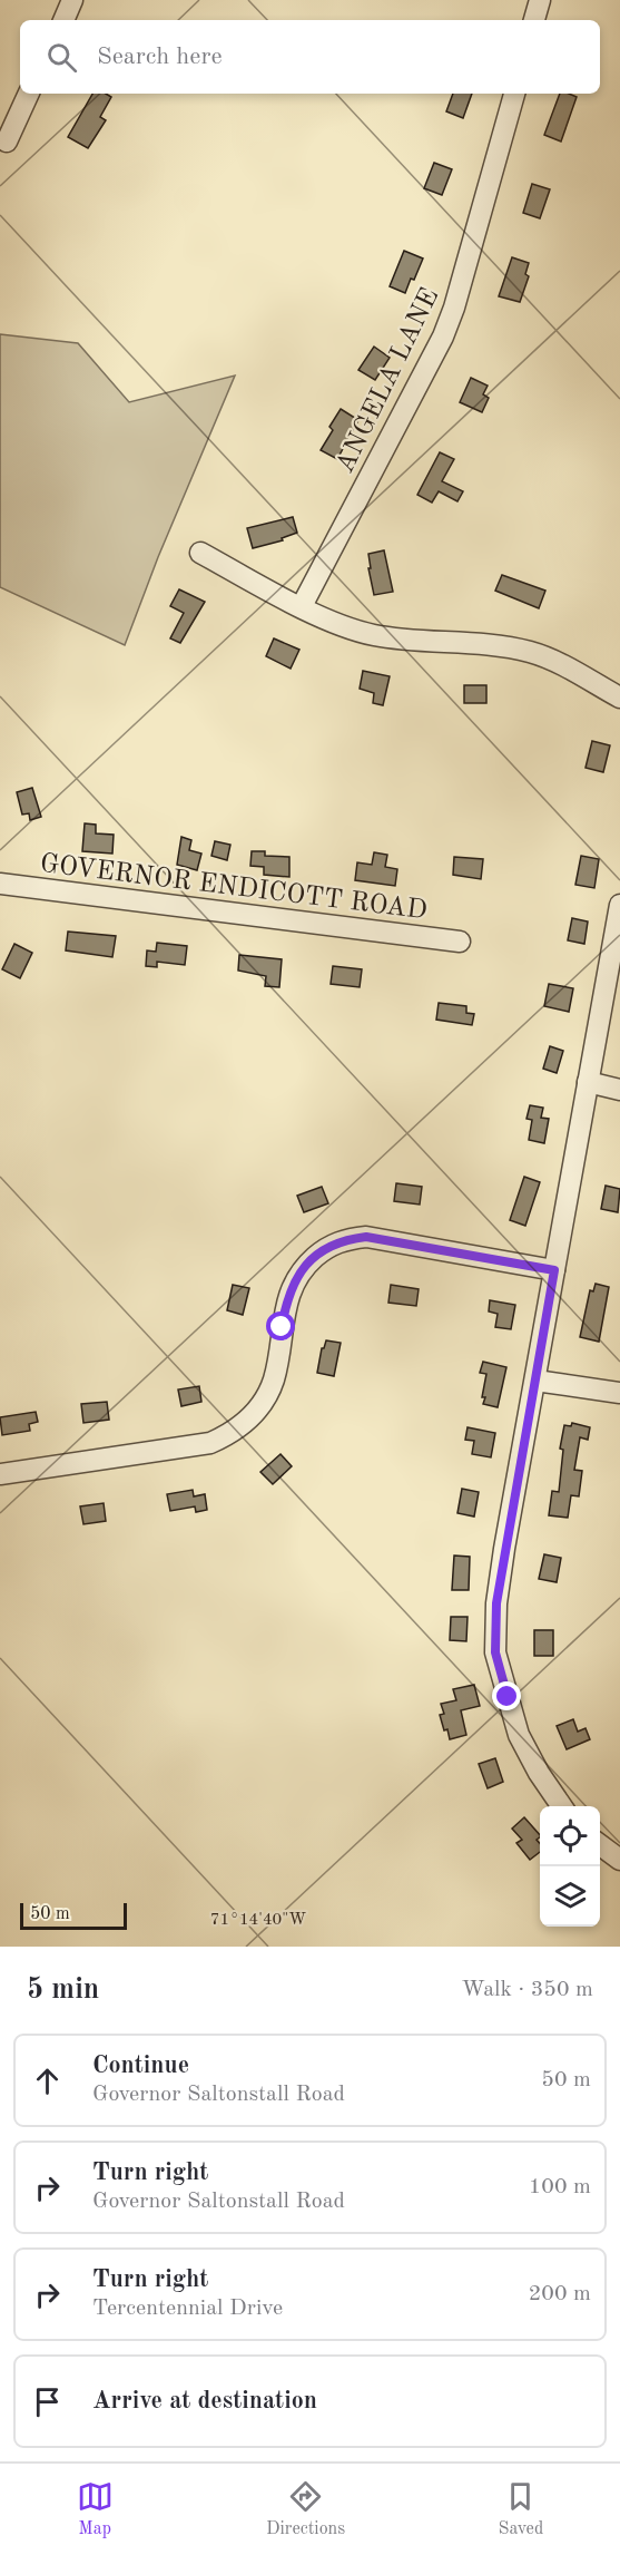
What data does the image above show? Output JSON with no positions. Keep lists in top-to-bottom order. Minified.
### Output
{"streets":{"street":["ANGELA LANE","GOVERNOR ENDICOTT ROAD"]},"scale_bar":"50 m","page":{"search":"Search here","scale":"50 m","heading":["5 min","Walk · 350 m"],"list":[["Continue","Governor Saltonstall Road","50 m"],["Turn right","Governor Saltonstall Road","100 m"],["Turn right","Tercentennial Drive","200 m"],"Arrive at destination"],"nav":["Map","Directions","Saved"]},"coordinates":["71°14'40\"W"]}
